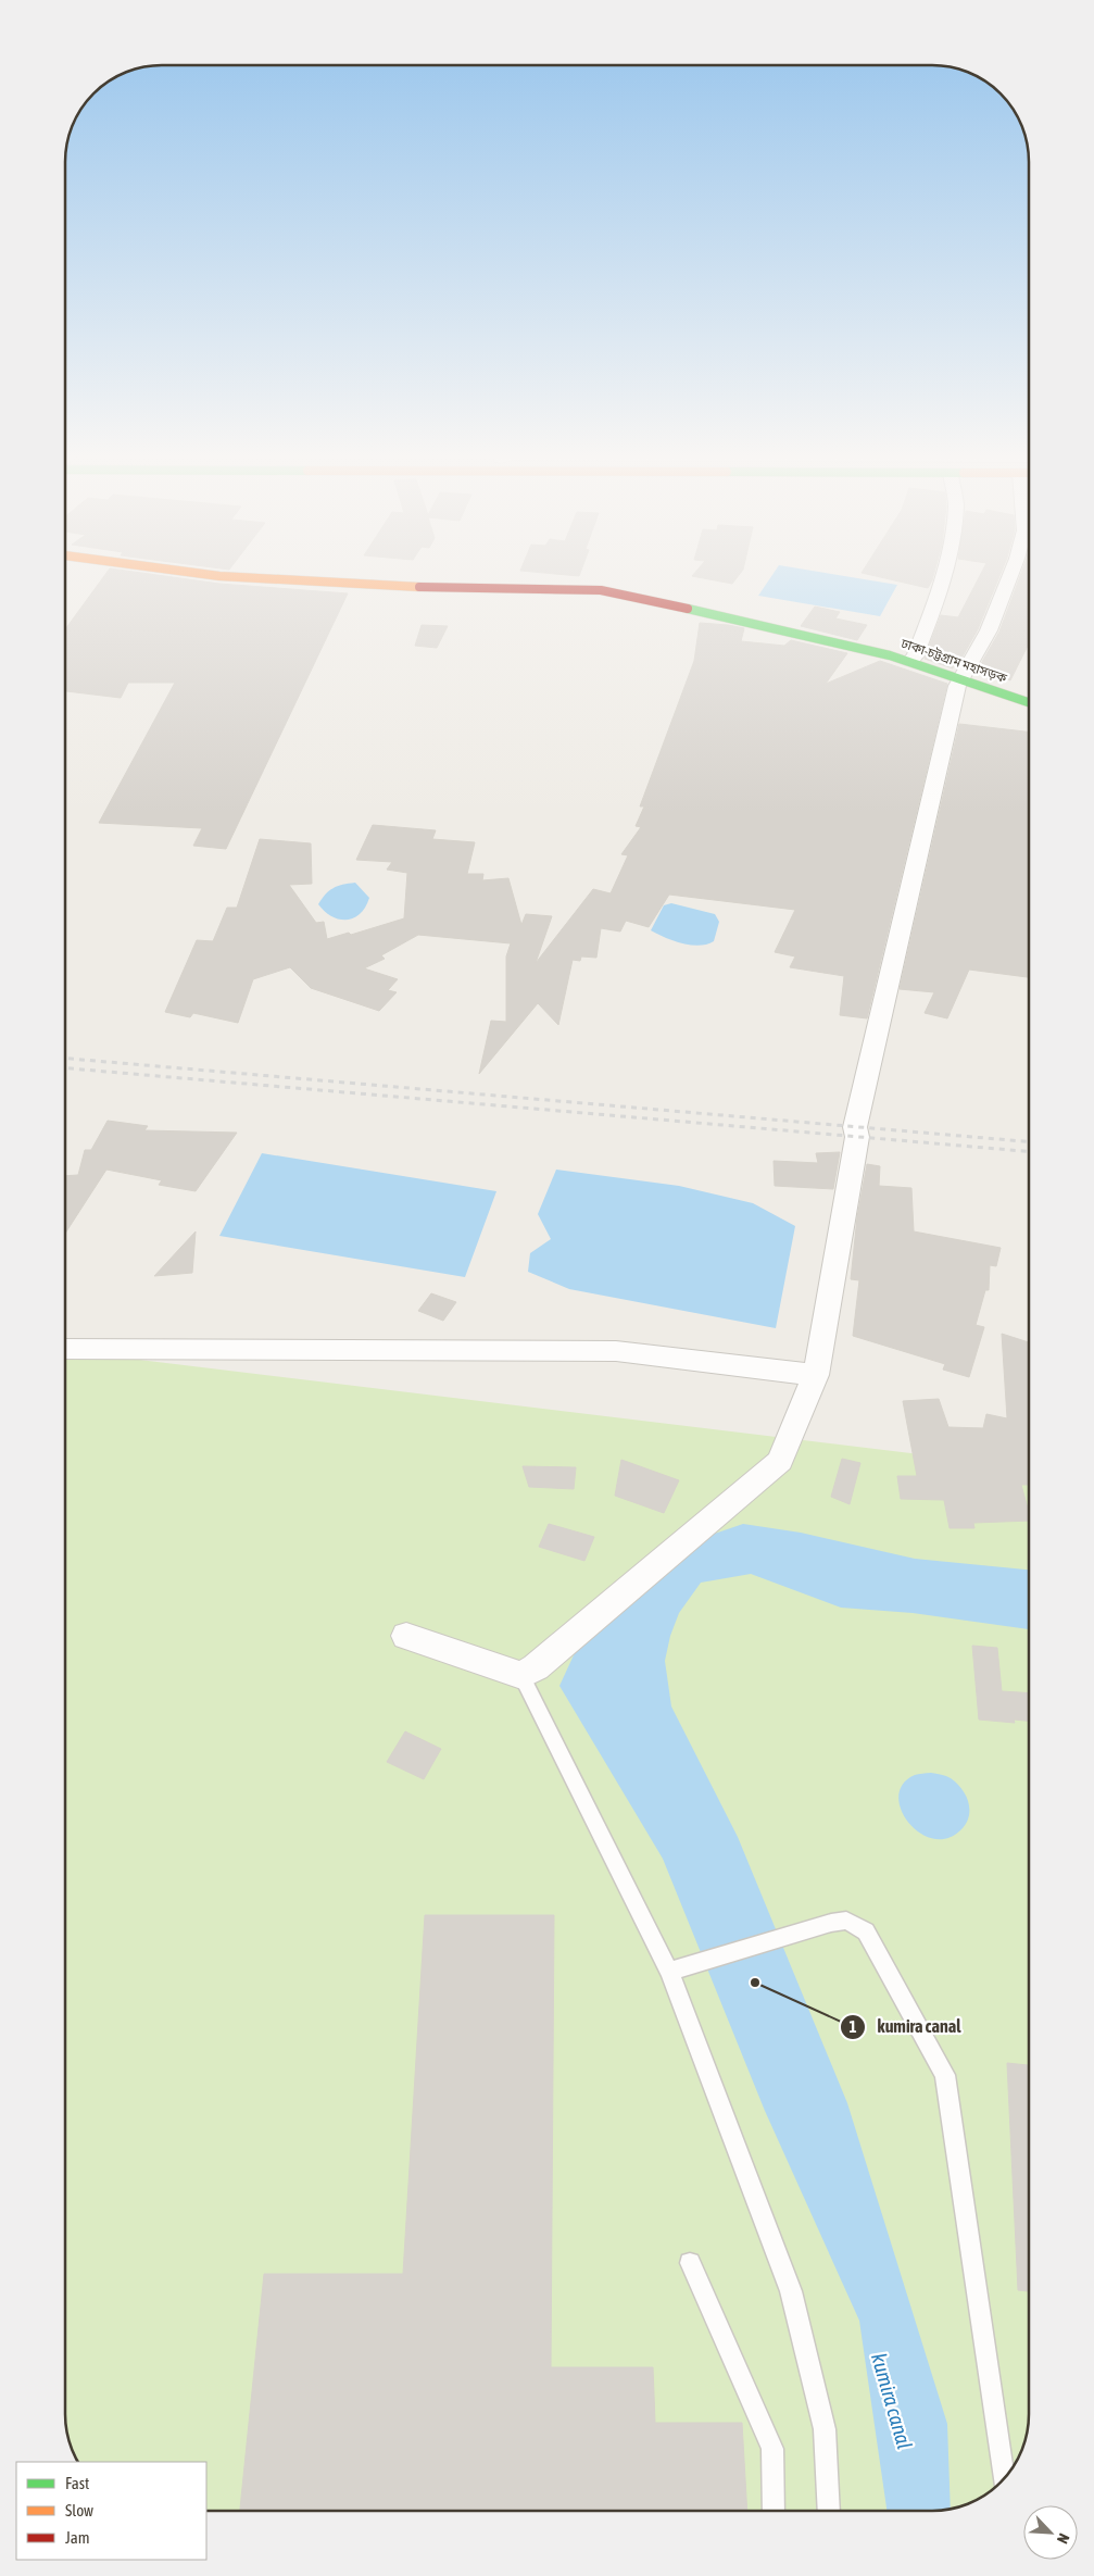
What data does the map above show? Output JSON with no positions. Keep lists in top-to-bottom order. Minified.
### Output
{"streets":{"main road":["ঢাকা-চট্টগ্রাম মহাসড়ক"]},"water":["kumira canal"],"places":["kumira canal"],"legend":["Fast","Slow","Jam"],"north":"bottom right"}
